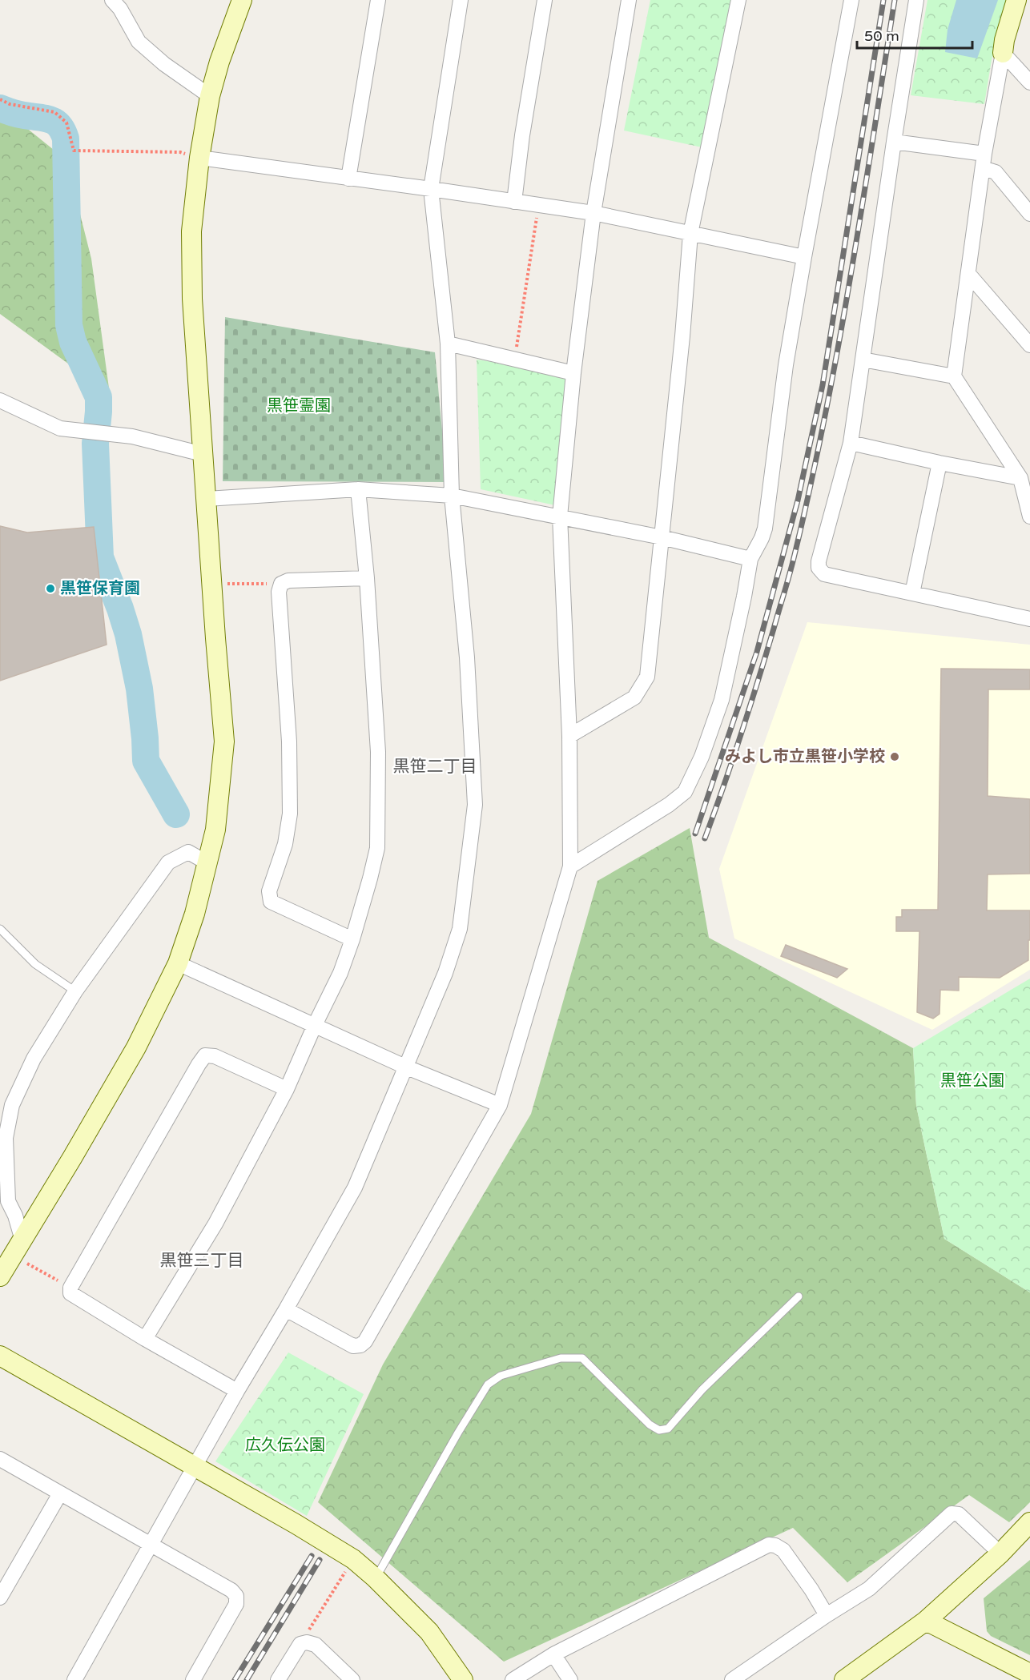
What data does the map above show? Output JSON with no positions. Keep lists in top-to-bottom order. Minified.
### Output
{"districts":["黒笹二丁目","黒笹三丁目"],"parks":["黒笹霊園","黒笹公園","広久伝公園"],"places":["黒笹保育園","みよし市立黒笹小学校"],"scale_bar":"50 m"}
